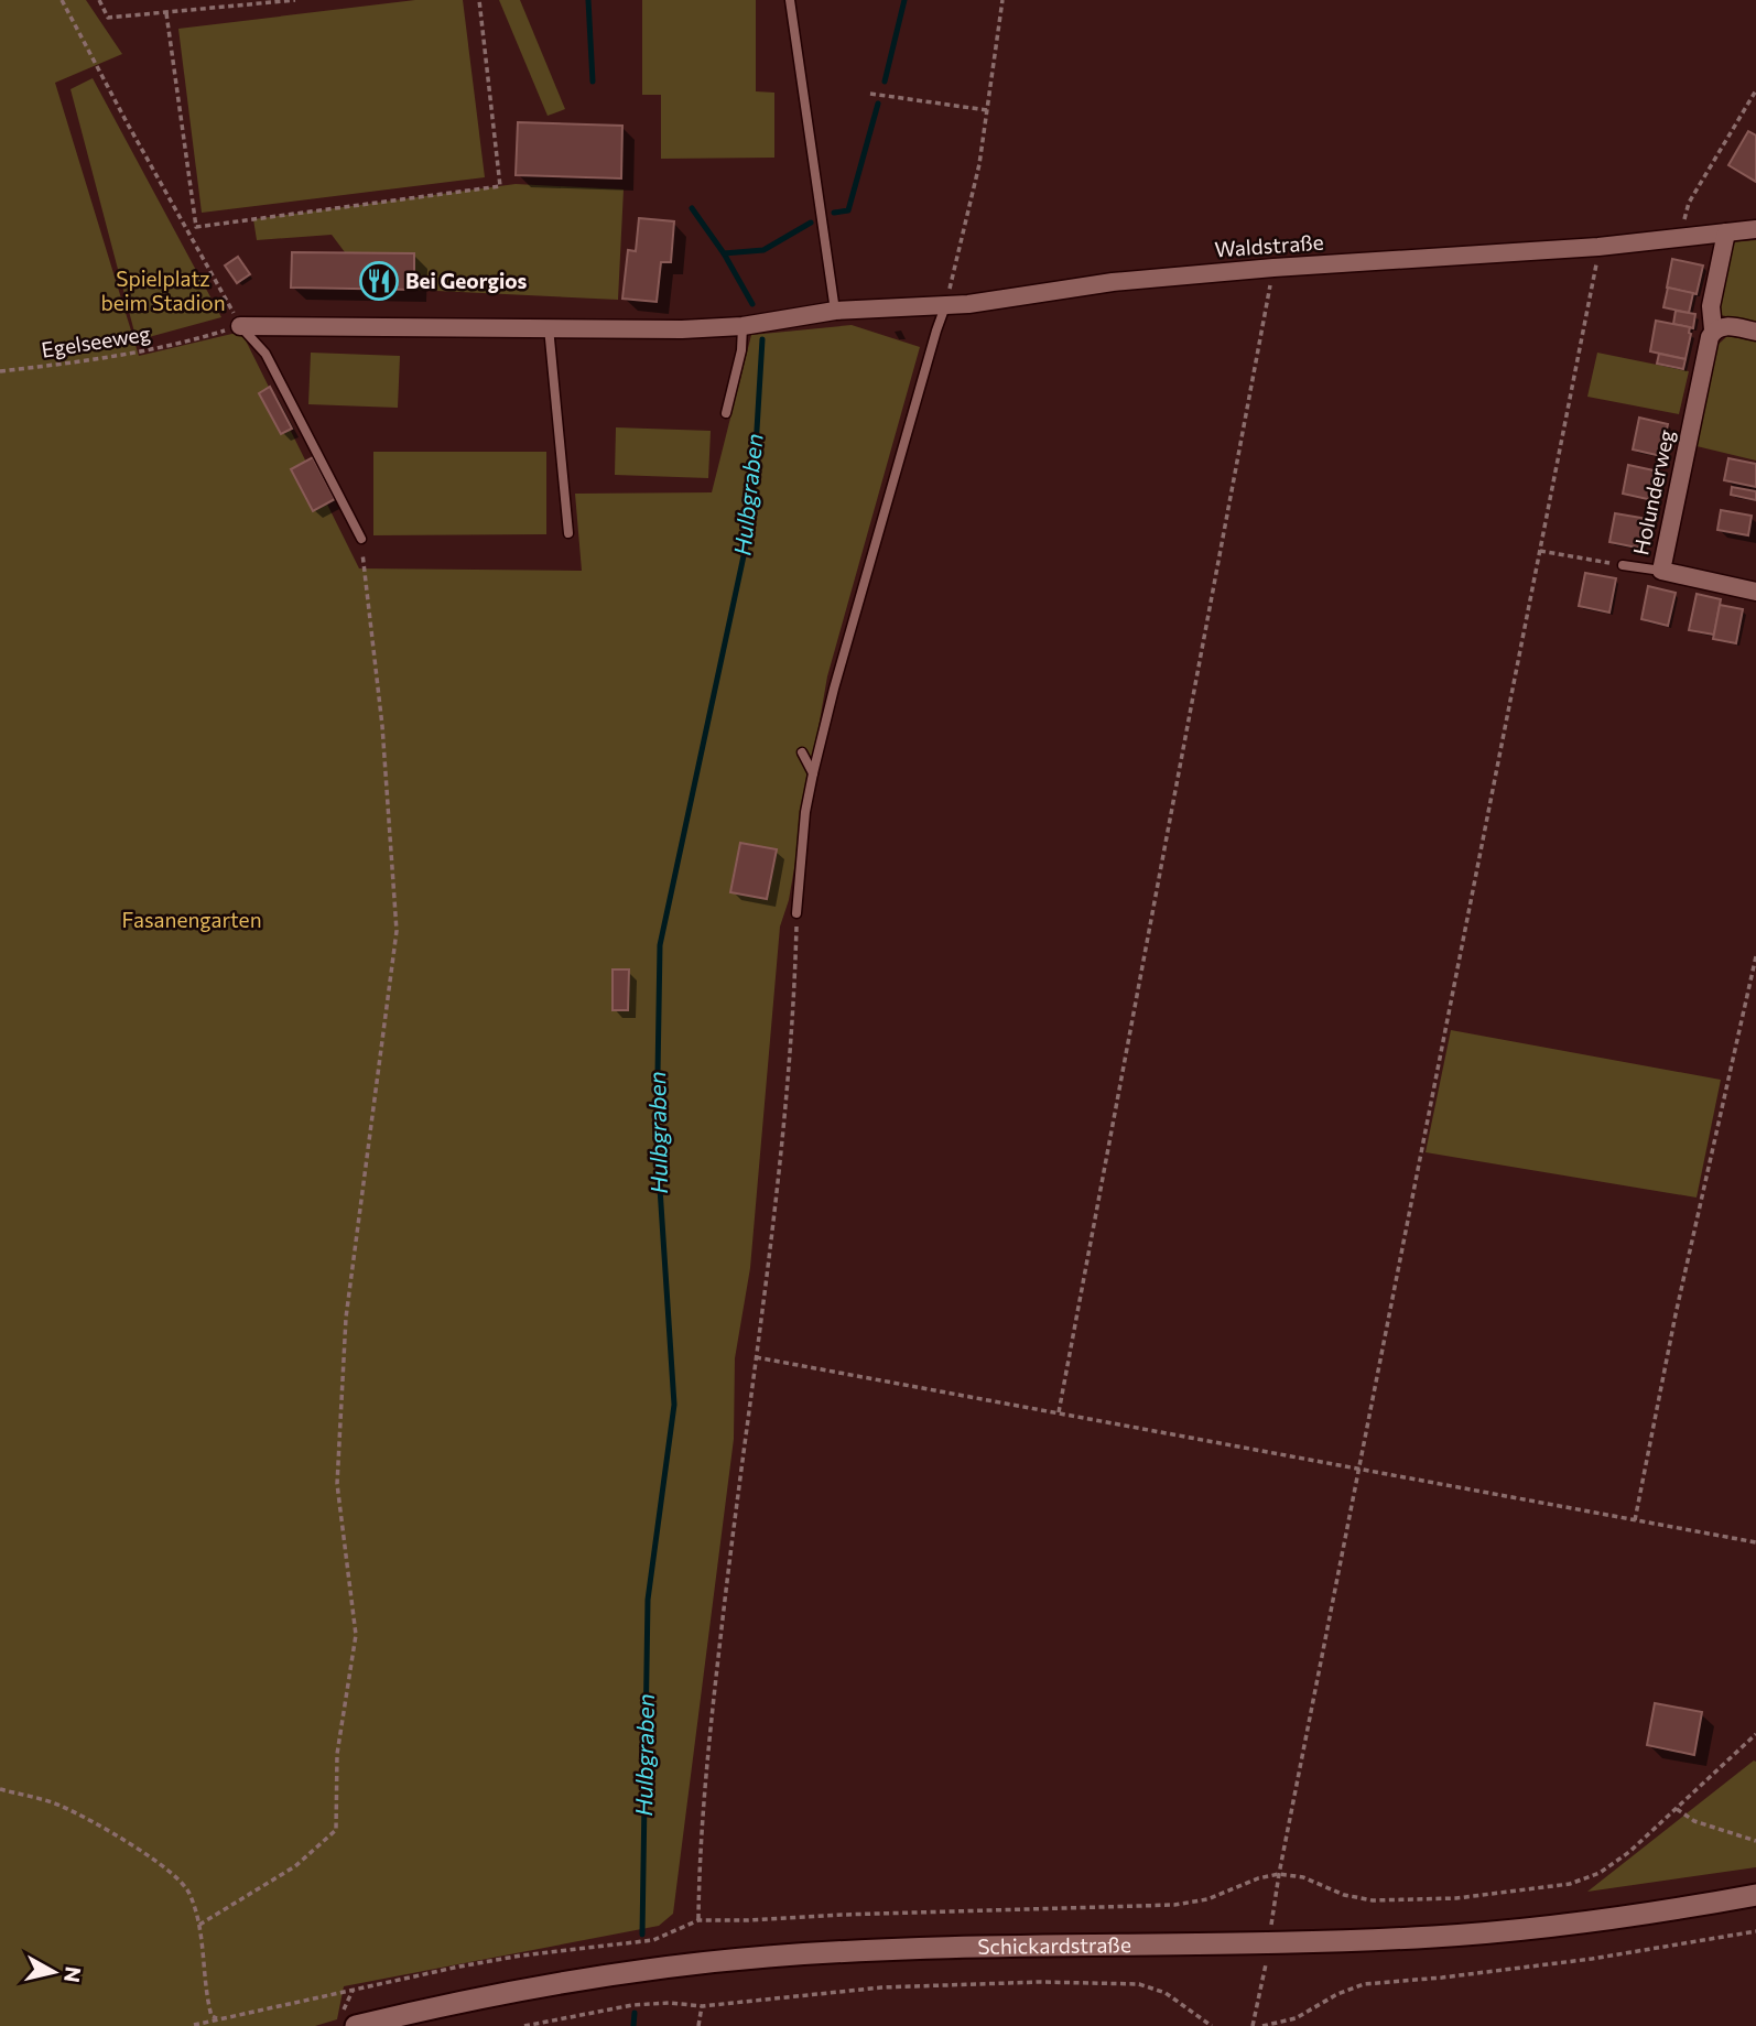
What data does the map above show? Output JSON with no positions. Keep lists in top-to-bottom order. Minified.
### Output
{"streets":{"street":["Waldstraße","Holunderweg","Schickardstraße"],"path":["Egelseeweg"]},"crossings":[["Waldstraße","Egelseeweg"]],"water":["Hulbgraben"],"parks":["Spielplatz beim Stadion","Fasanengarten"],"places":{"restaurant":["Bei Georgios"]},"north":"right"}
